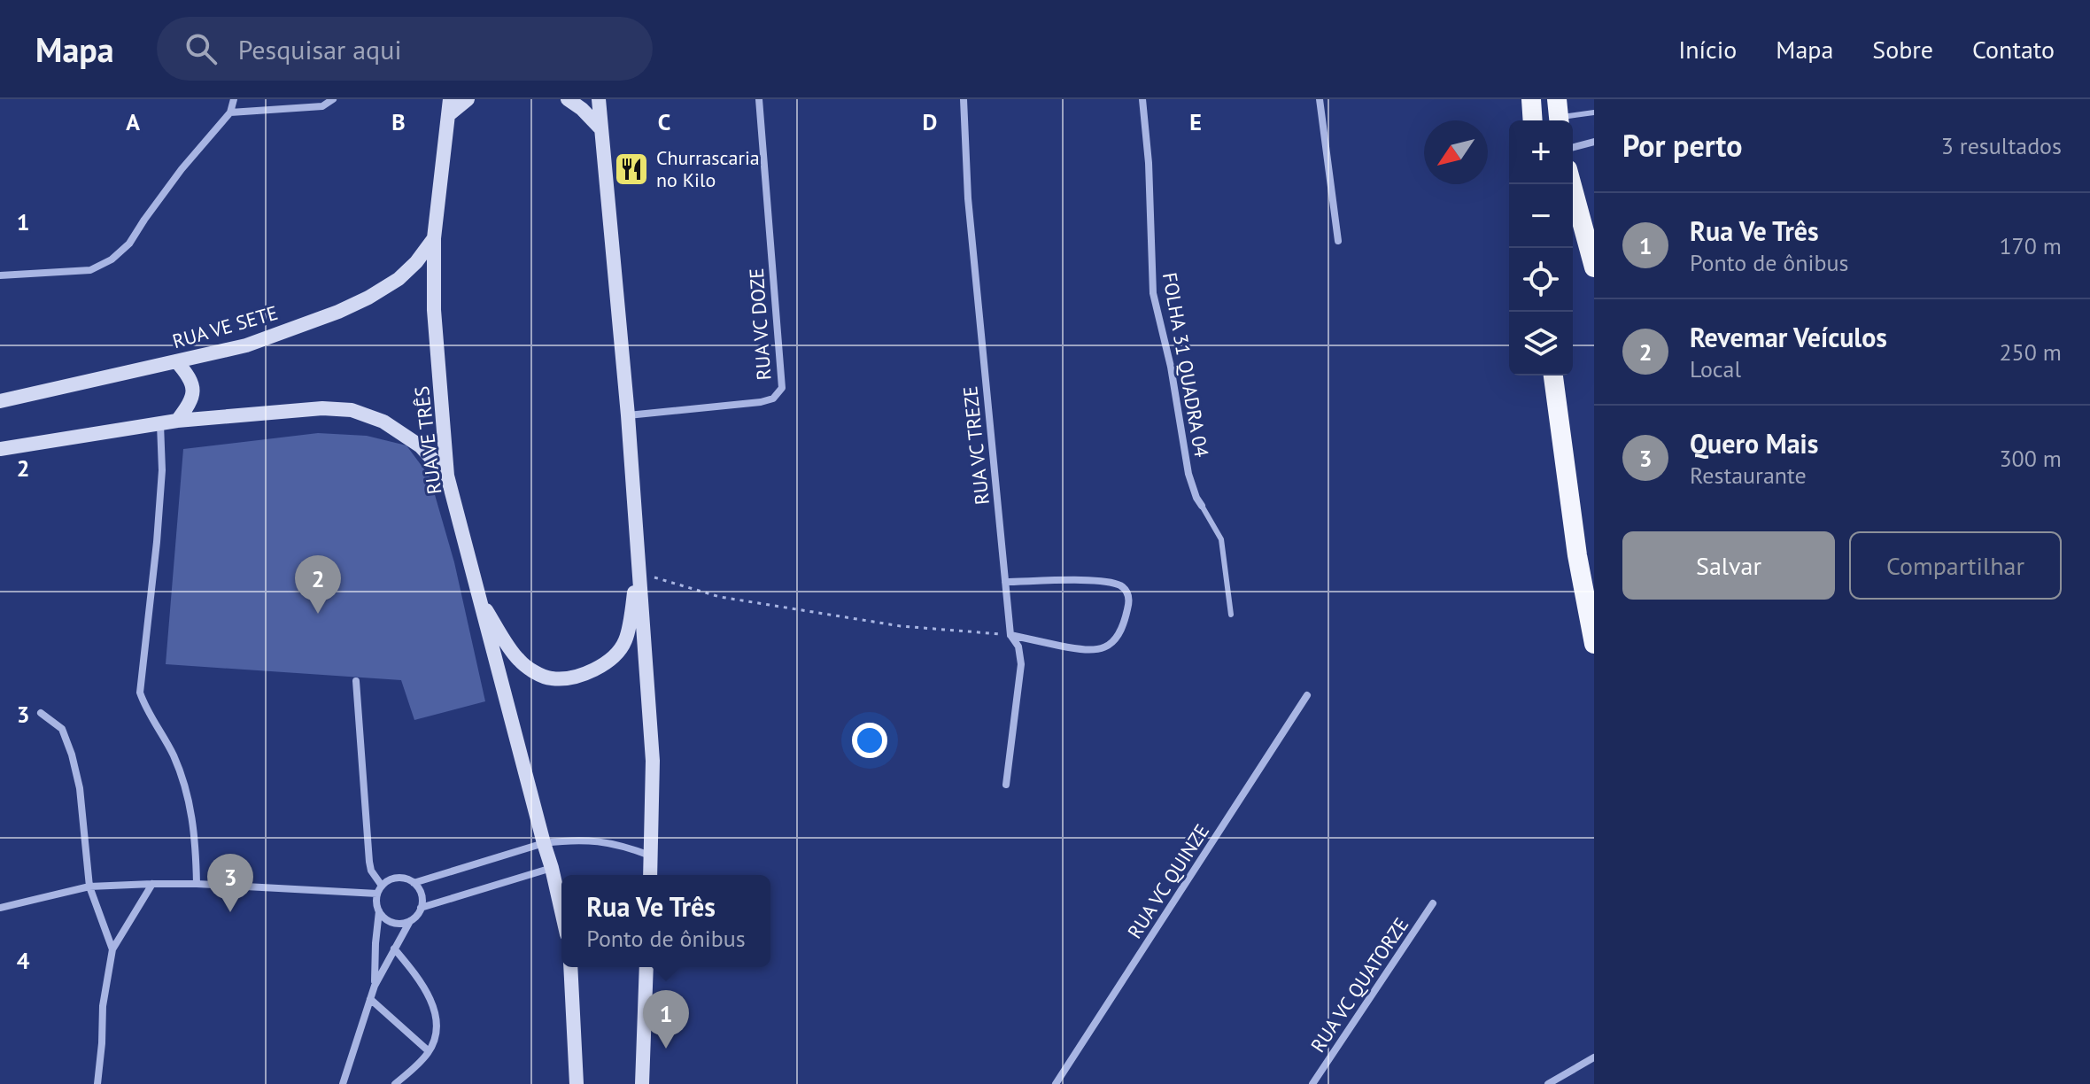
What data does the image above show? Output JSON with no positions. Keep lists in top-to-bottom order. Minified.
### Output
{"streets":{"main road":["RUA VE SETE","RUA VE TRÊS"],"street":["RUA VC DOZE","FOLHA 31 QUADRA 04","RUA VC TREZE","RUA VC QUINZE","RUA VC QUATORZE"]},"crossings":[["RUA VE SETE","RUA VE TRÊS"]],"places":{"restaurant":["Churrascaria no Kilo"]},"north":"bottom left","page":{"header":"Mapa","search":"Pesquisar aqui","nav":["Início","Mapa","Sobre","Contato"],"heading":["Por perto","3 resultados"],"map_buttons":["+","−"],"list":[{"mark":"1","name":"Rua Ve Três","note":"Ponto de ônibus","value":"170 m"},{"mark":"2","name":"Revemar Veículos","note":"Local","value":"250 m"},{"mark":"3","name":"Quero Mais","note":"Restaurante","value":"300 m"}],"buttons":["Salvar","Compartilhar"],"pins":["2","3","1"],"popup":["Rua Ve Três","Ponto de ônibus"]},"grid":{"columns":["A","B","C","D","E"],"rows":["1","2","3","4"]}}
